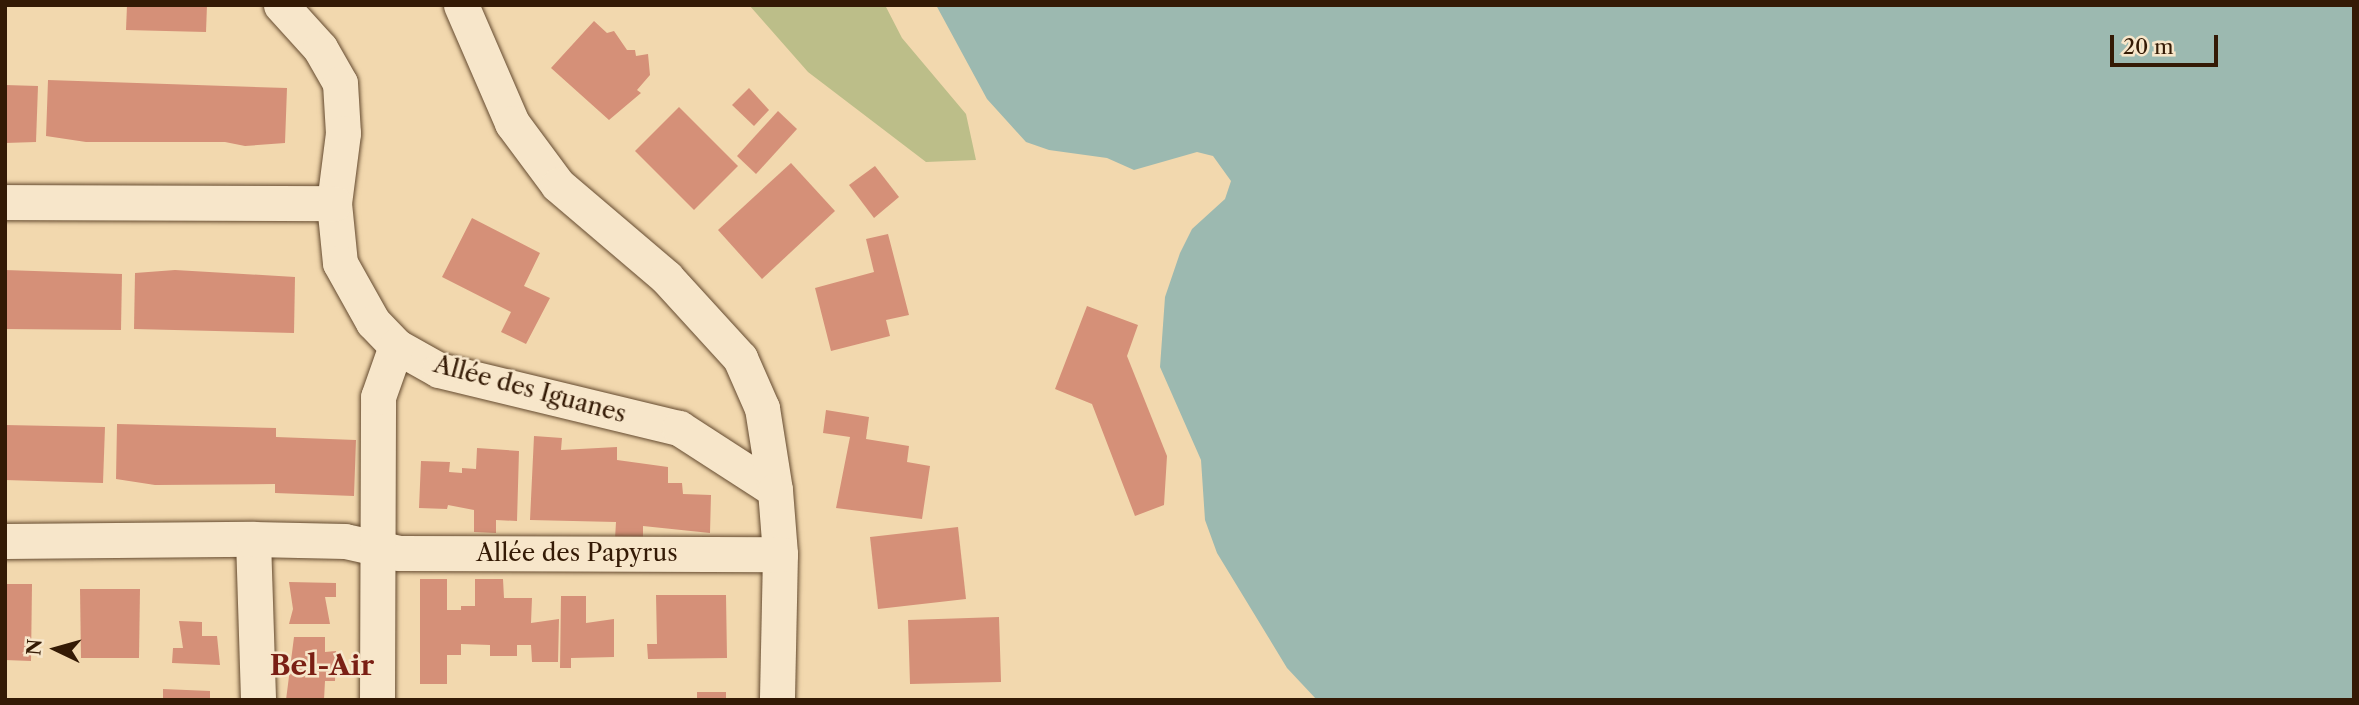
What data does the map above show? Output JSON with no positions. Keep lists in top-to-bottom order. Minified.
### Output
{"streets":{"street":["Allée des Iguanes","Allée des Papyrus"]},"districts":["Bel-Air"],"scale_bar":"20 m","north":"left"}
